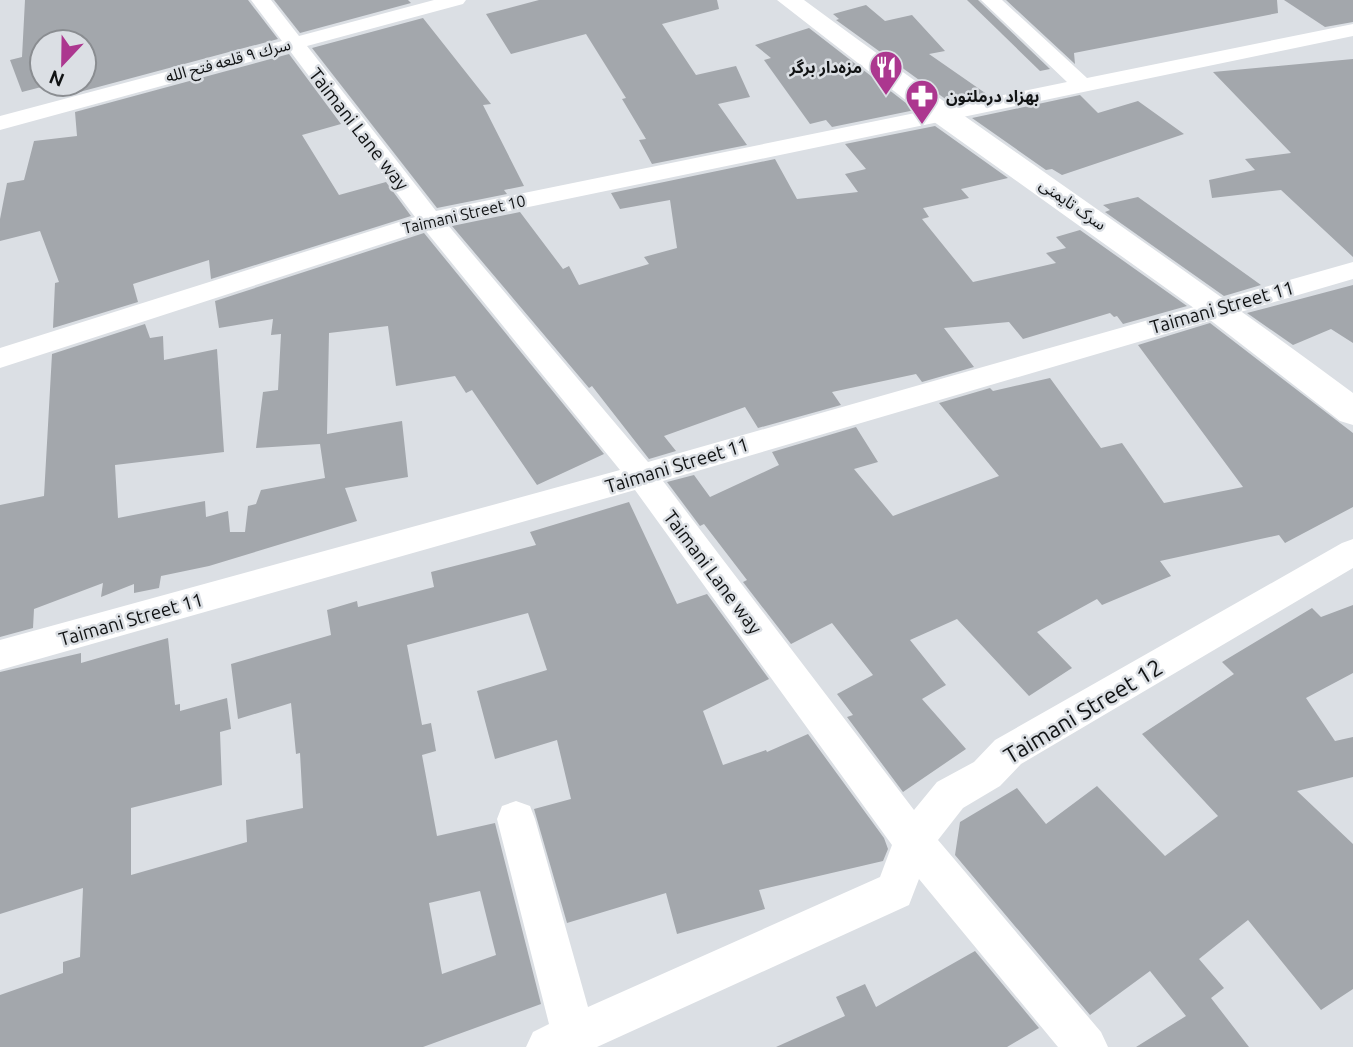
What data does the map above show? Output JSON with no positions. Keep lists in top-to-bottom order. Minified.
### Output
{"streets":{"main road":["سرک تایمنی"],"street":["سرك ٩ قلعه فتح الله","Taimani Lane way","Taimani Street 10","Taimani Street 11","Taimani Street 12"]},"crossings":[["سرك ٩ قلعه فتح الله","Taimani Lane way"],["Taimani Lane way","Taimani Street 10"],["Taimani Lane way","Taimani Street 11"],["Taimani Lane way","Taimani Street 12"],["سرک تایمنی","Taimani Street 10"],["سرک تایمنی","Taimani Street 11"]],"places":{"restaurant":["مزه‌دار برگر"],"pharmacy":["بهزاد درملتون"]},"north":"bottom"}
